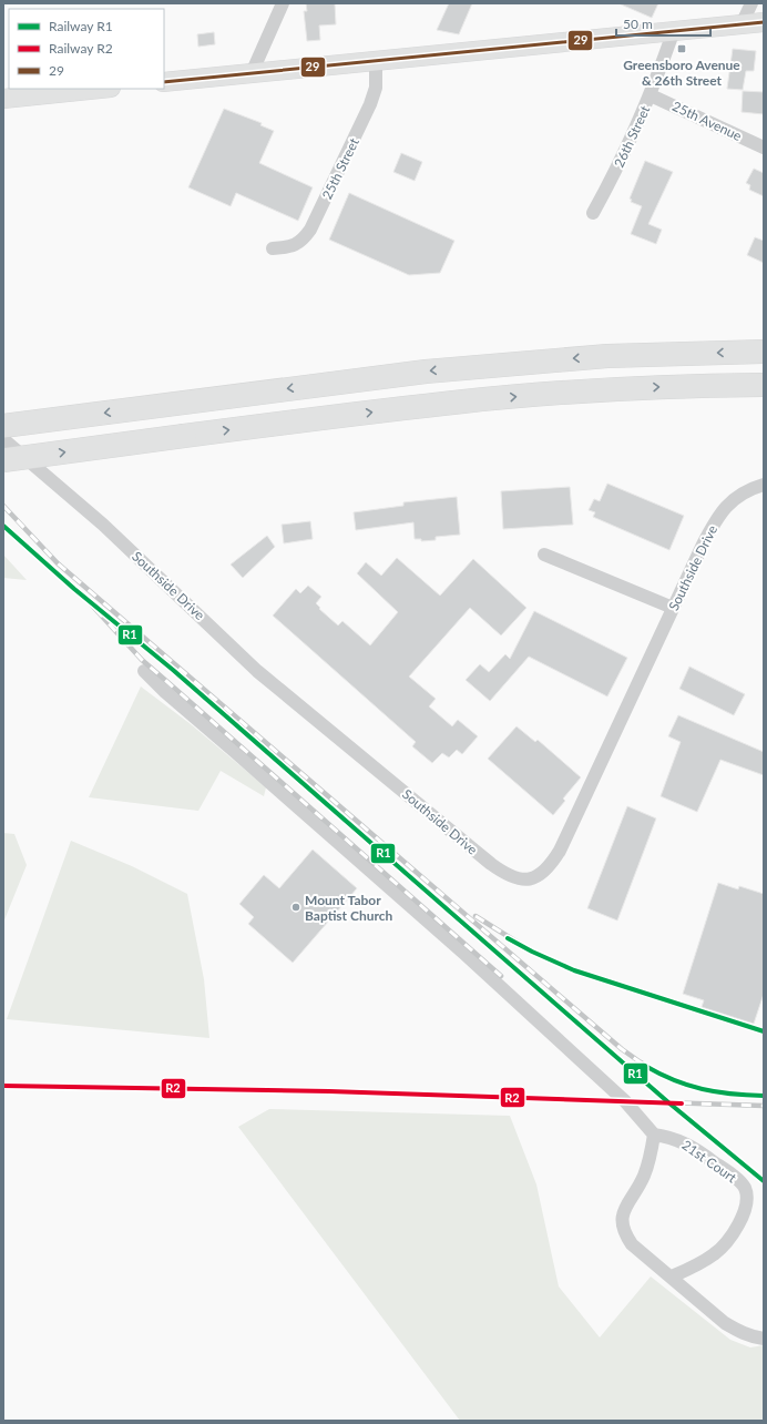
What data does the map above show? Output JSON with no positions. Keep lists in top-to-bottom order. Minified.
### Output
{"streets":{"street":["25th Avenue","26th Street","25th Street","Southside Drive","21st Court"]},"crossings":[["25th Avenue","26th Street"]],"places":{"transit":["Greensboro Avenue & 26th Street"],"other":["Mount Tabor Baptist Church"]},"lines":["transit line 29","rail line R1","rail line R2"],"legend":["Railway R1","Railway R2","29"],"scale_bar":"50 m"}
